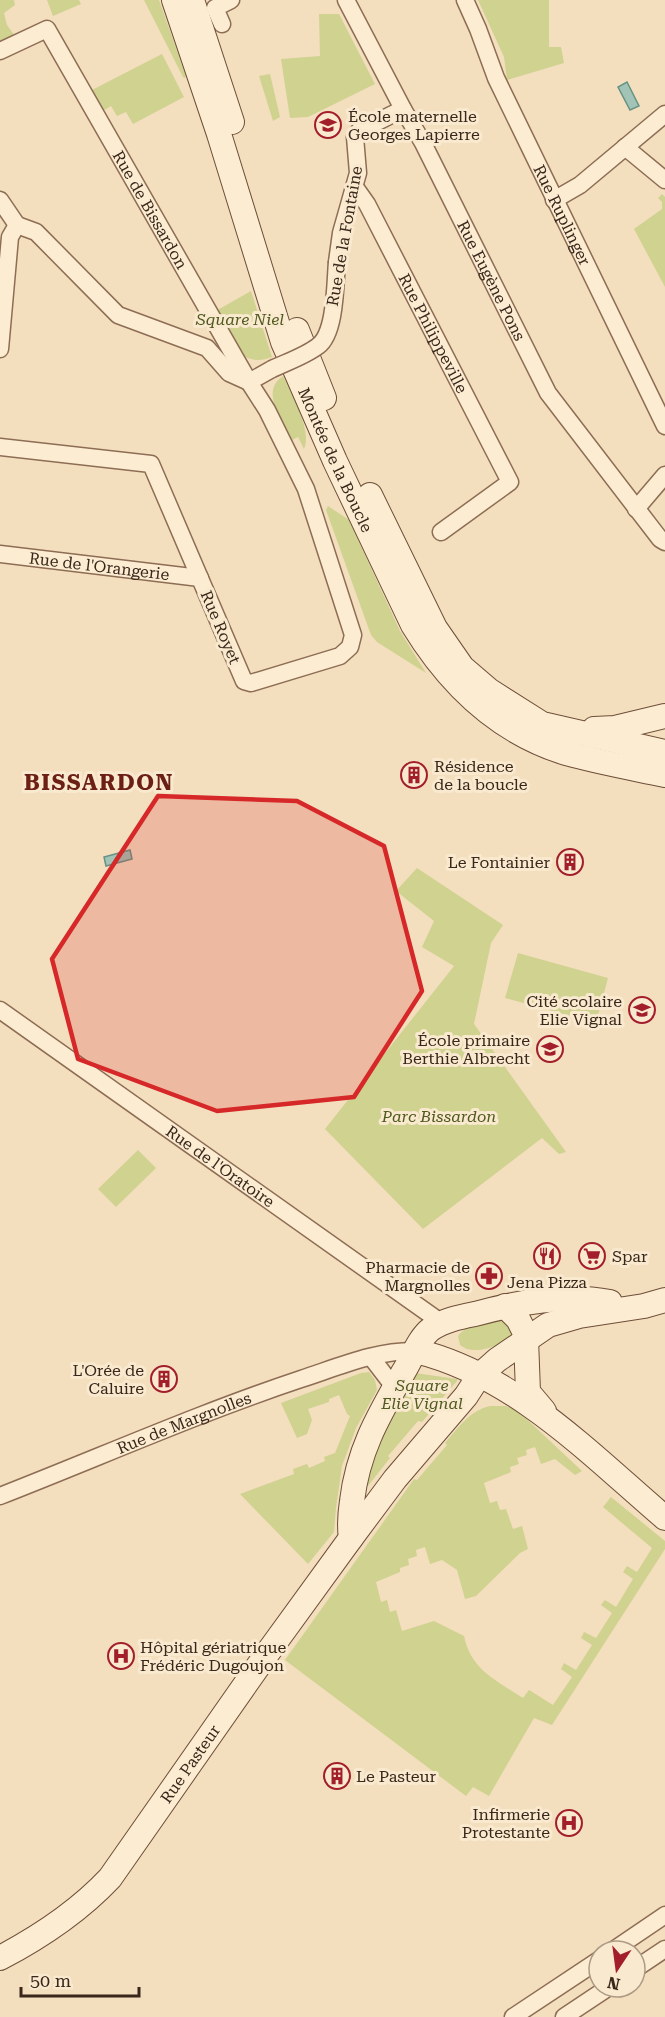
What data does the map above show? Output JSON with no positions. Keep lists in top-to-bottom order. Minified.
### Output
{"streets":{"street":["Rue de Bissardon","Rue Ruplinger","Rue de la Fontaine","Rue Eugène Pons","Rue Philippeville","Montée de la Boucle","Rue de l'Orangerie","Rue Royet","Rue de l'Oratoire","Rue de Margnolles","Rue Pasteur"]},"crossings":[["Rue de Bissardon","Rue de la Fontaine"],["Rue de Bissardon","Rue Royet"],["Rue de la Fontaine","Rue Eugène Pons"],["Rue de la Fontaine","Rue Philippeville"],["Rue de l'Orangerie","Rue Royet"],["Rue de Margnolles","Rue Pasteur"]],"districts":["BISSARDON"],"parks":["Square Niel","Parc Bissardon","Square Elie Vignal"],"places":{"school or university":["École maternelle Georges Lapierre","Cité scolaire Elie Vignal","École primaire Berthie Albrecht"],"building":["Résidence de la boucle","Le Fontainier","L'Orée de Caluire","Le Pasteur"],"restaurant":["Jena Pizza"],"supermarket":["Spar"],"pharmacy":["Pharmacie de Margnolles"],"hospital":["Hôpital gériatrique Frédéric Dugoujon","Infirmerie Protestante"]},"scale_bar":"50 m","north":"bottom"}
